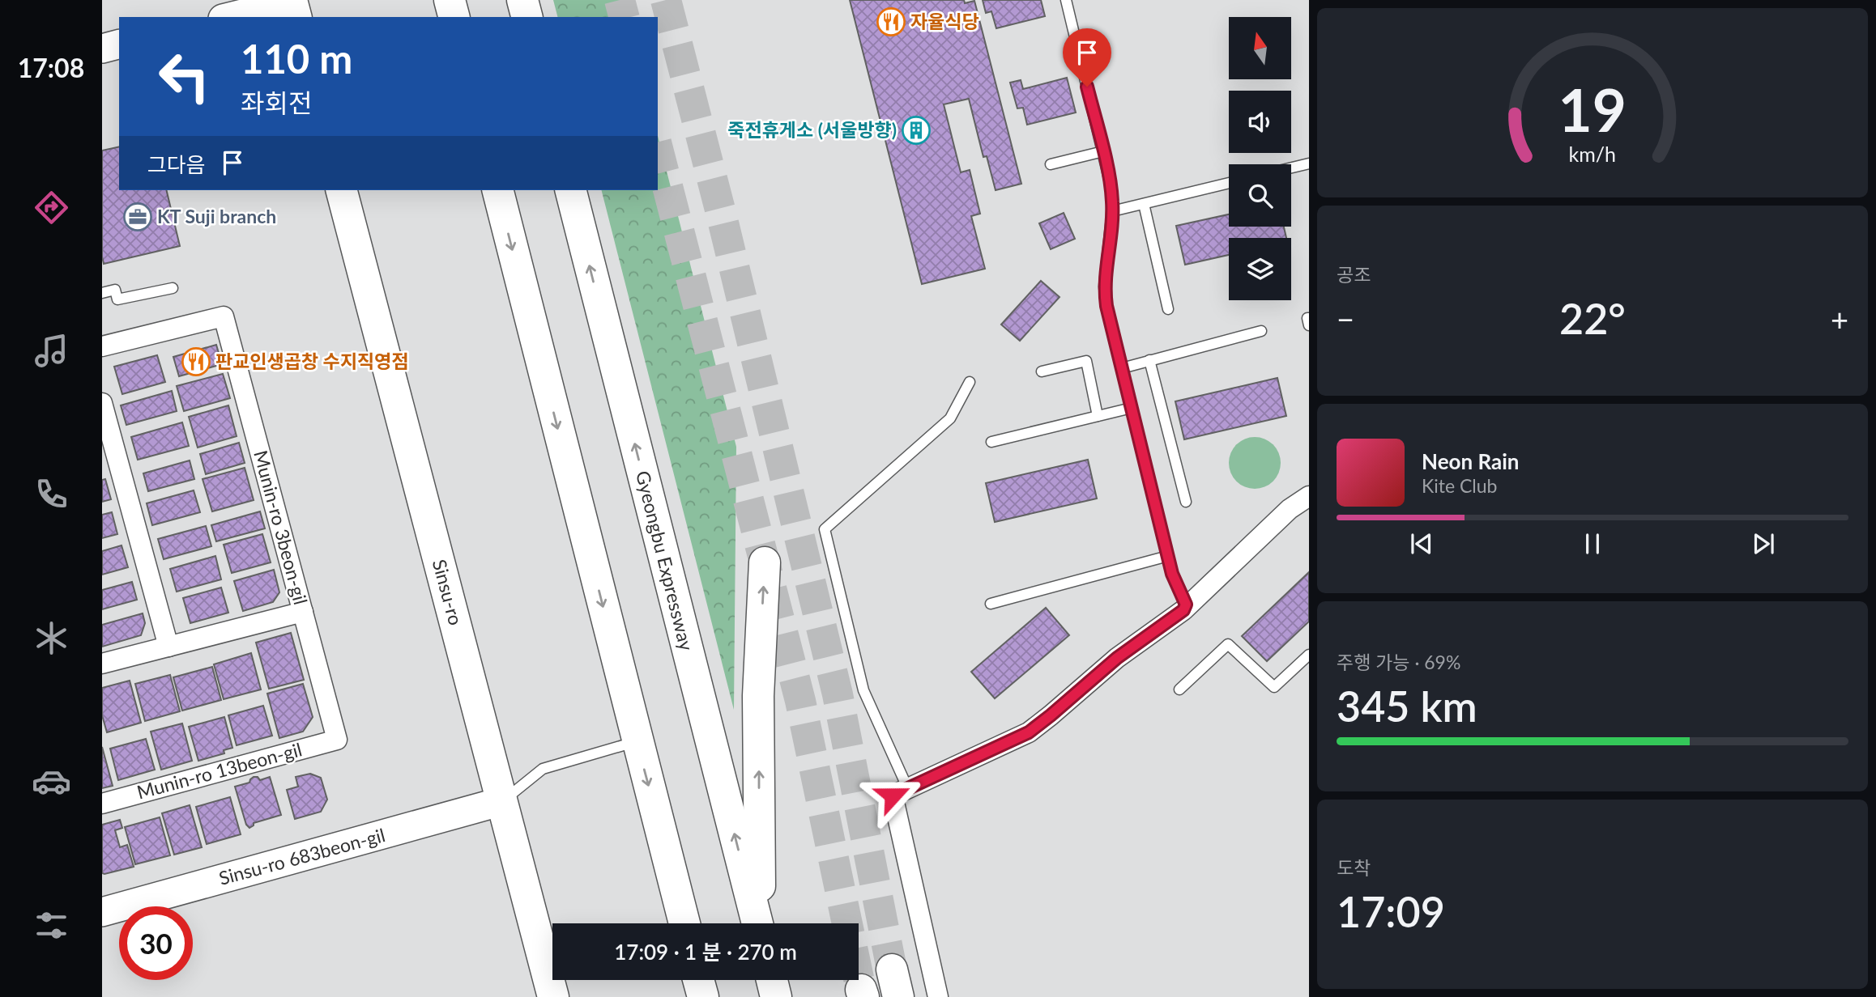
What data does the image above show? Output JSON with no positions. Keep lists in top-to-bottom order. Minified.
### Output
{"streets":{"main road":["Gyeongbu Expressway","Sinsu-ro"],"street":["Munin-ro 3beon-gil","Munin-ro 13beon-gil","Sinsu-ro 683beon-gil"]},"crossings":[["Munin-ro 3beon-gil","Munin-ro 13beon-gil"],["Sinsu-ro","Sinsu-ro 683beon-gil"]],"places":{"restaurant":["자율식당","판교인생곱창 수지직영점"],"building":["죽전휴게소 (서울방향)"],"office":["KT Suji branch"]},"north":"top","page":{"tabs":"17:08","turn":["110 m","좌회전"],"then":"그다음","tile":["공조",["주행 가능 · 69%","345 km"],["도착","17:09"]],"heat":["−","22°","+"],"song":["Neon Rain","Kite Club"],"limit":"30","trip":"17:09 · 1 분 · 270 m","gauge":["19","km/h"]}}
